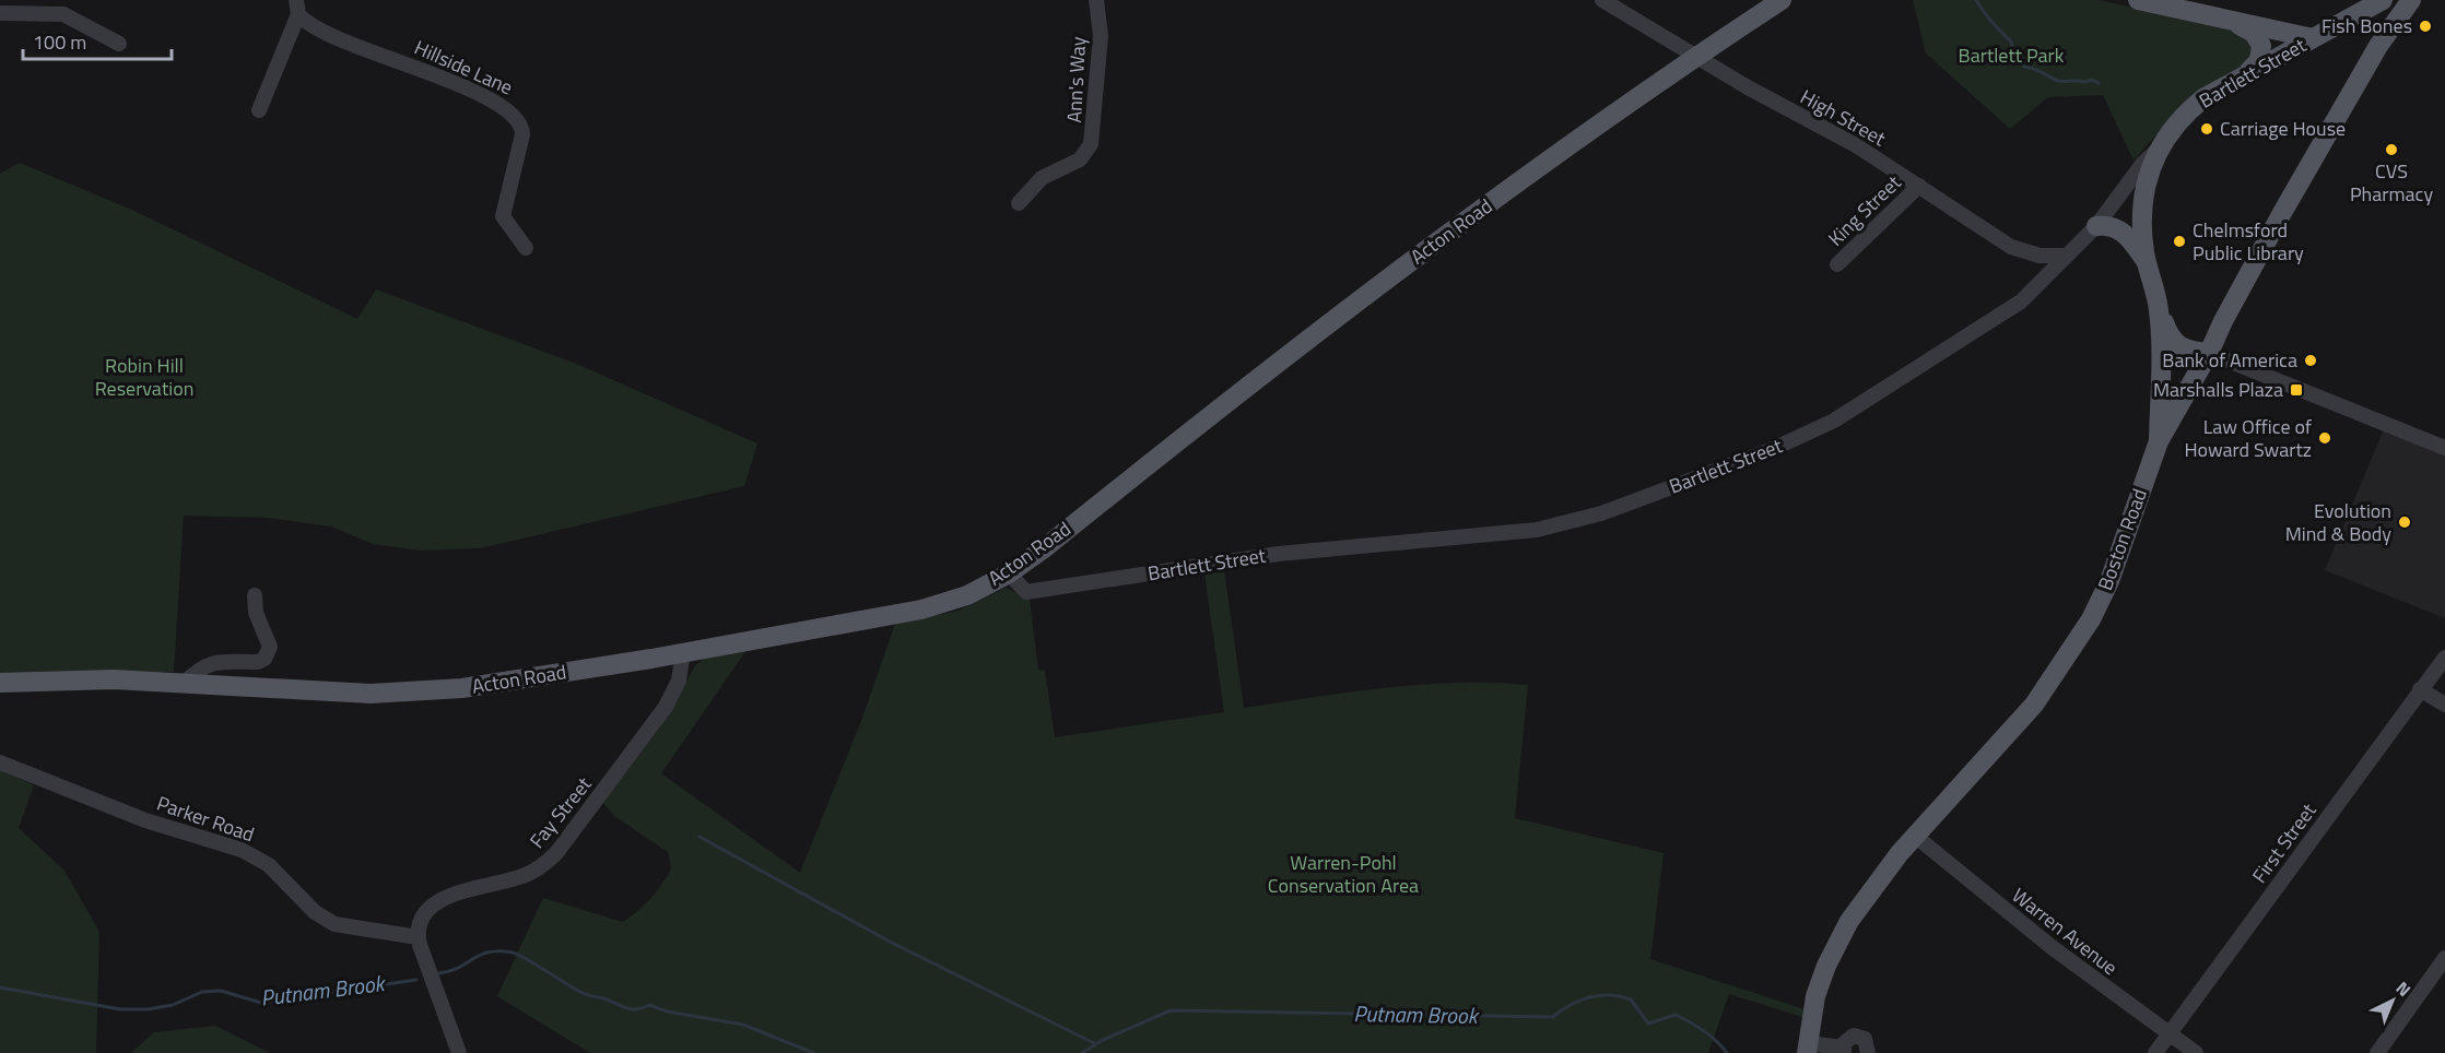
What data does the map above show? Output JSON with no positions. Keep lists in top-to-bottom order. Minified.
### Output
{"streets":{"main road":["Bartlett Street","Acton Road","Boston Road"],"street":["Hillside Lane","Ann's Way","High Street","King Street","Fay Street","Parker Road","First Street","Warren Avenue"]},"crossings":[["Bartlett Street","High Street"],["Bartlett Street","Acton Road"],["High Street","King Street"],["High Street","Acton Road"],["Acton Road","Fay Street"],["Boston Road","Warren Avenue"],["Fay Street","Parker Road"],["First Street","Warren Avenue"]],"water":["Putnam Brook"],"parks":["Bartlett Park","Robin Hill Reservation","Warren-Pohl Conservation Area"],"places":{"other":["Fish Bones","Carriage House","CVS Pharmacy","Chelmsford Public Library","Bank of America","Law Office of Howard Swartz","Evolution Mind & Body"],"transit":["Marshalls Plaza"]},"scale_bar":"100 m","north":"top right"}
